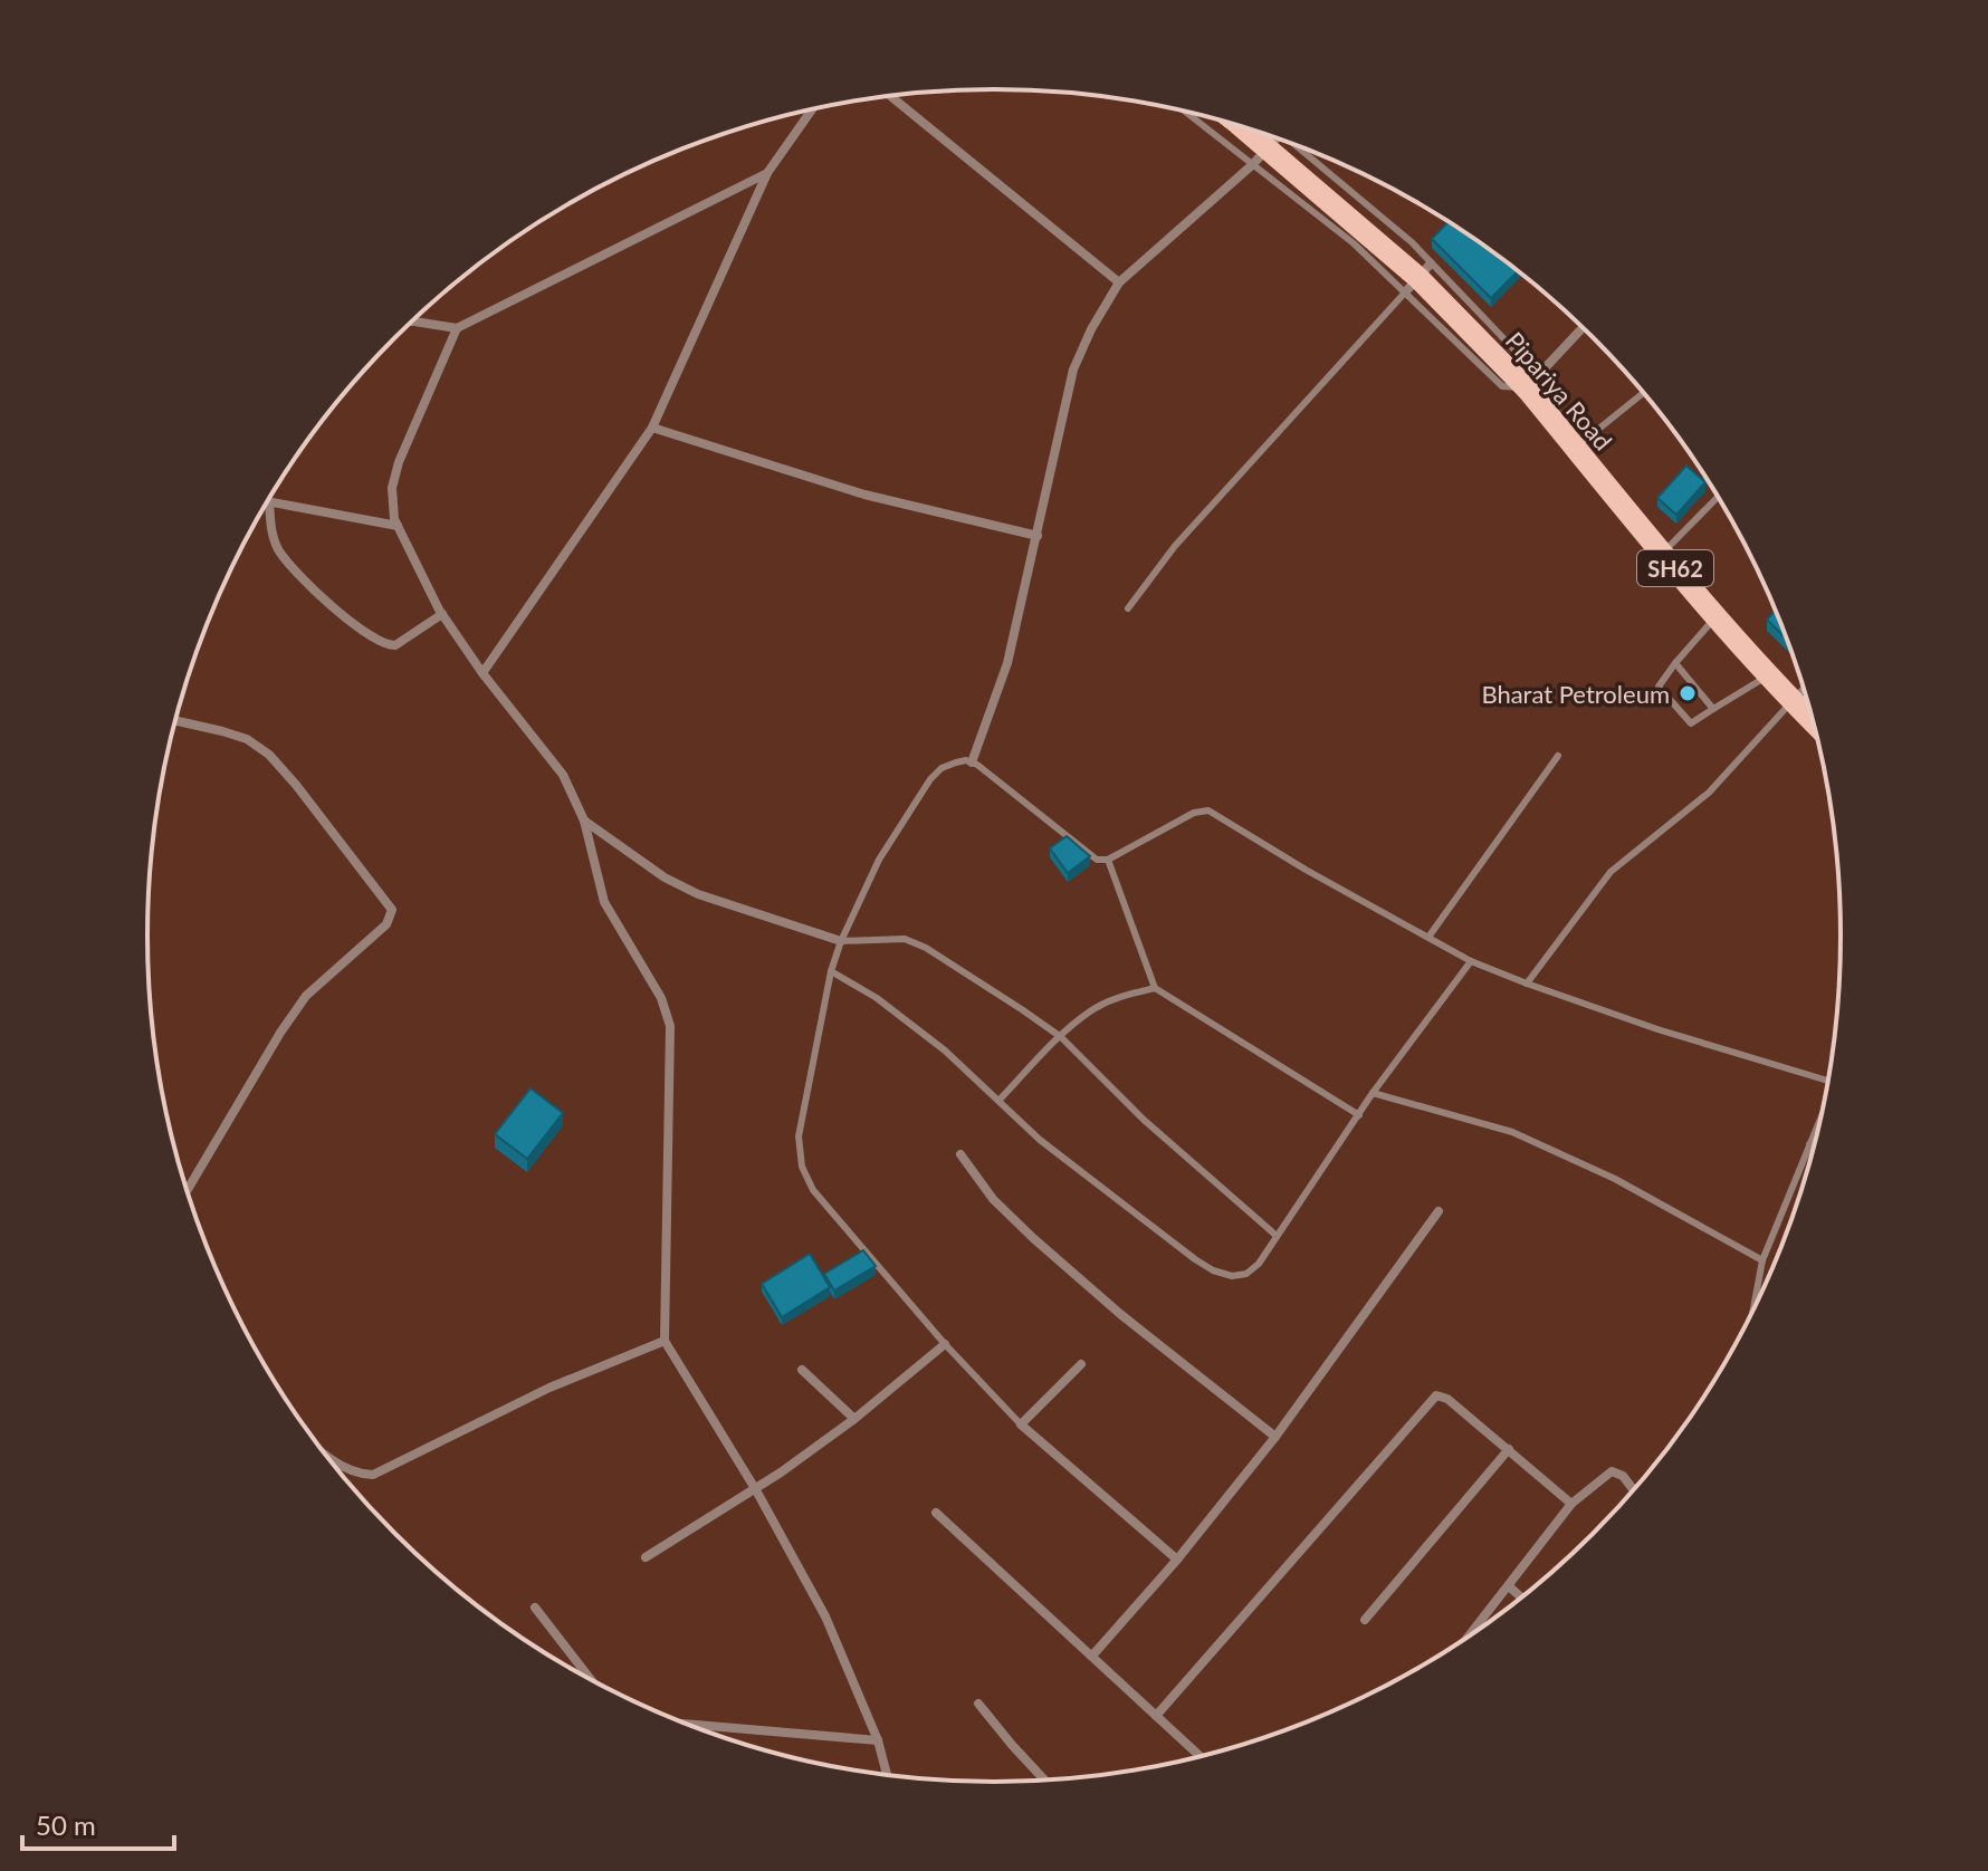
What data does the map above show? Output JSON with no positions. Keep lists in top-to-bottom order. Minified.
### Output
{"streets":{"main road":["Pipariya Road","SH62"]},"places":["Bharat Petroleum"],"scale_bar":"50 m"}
